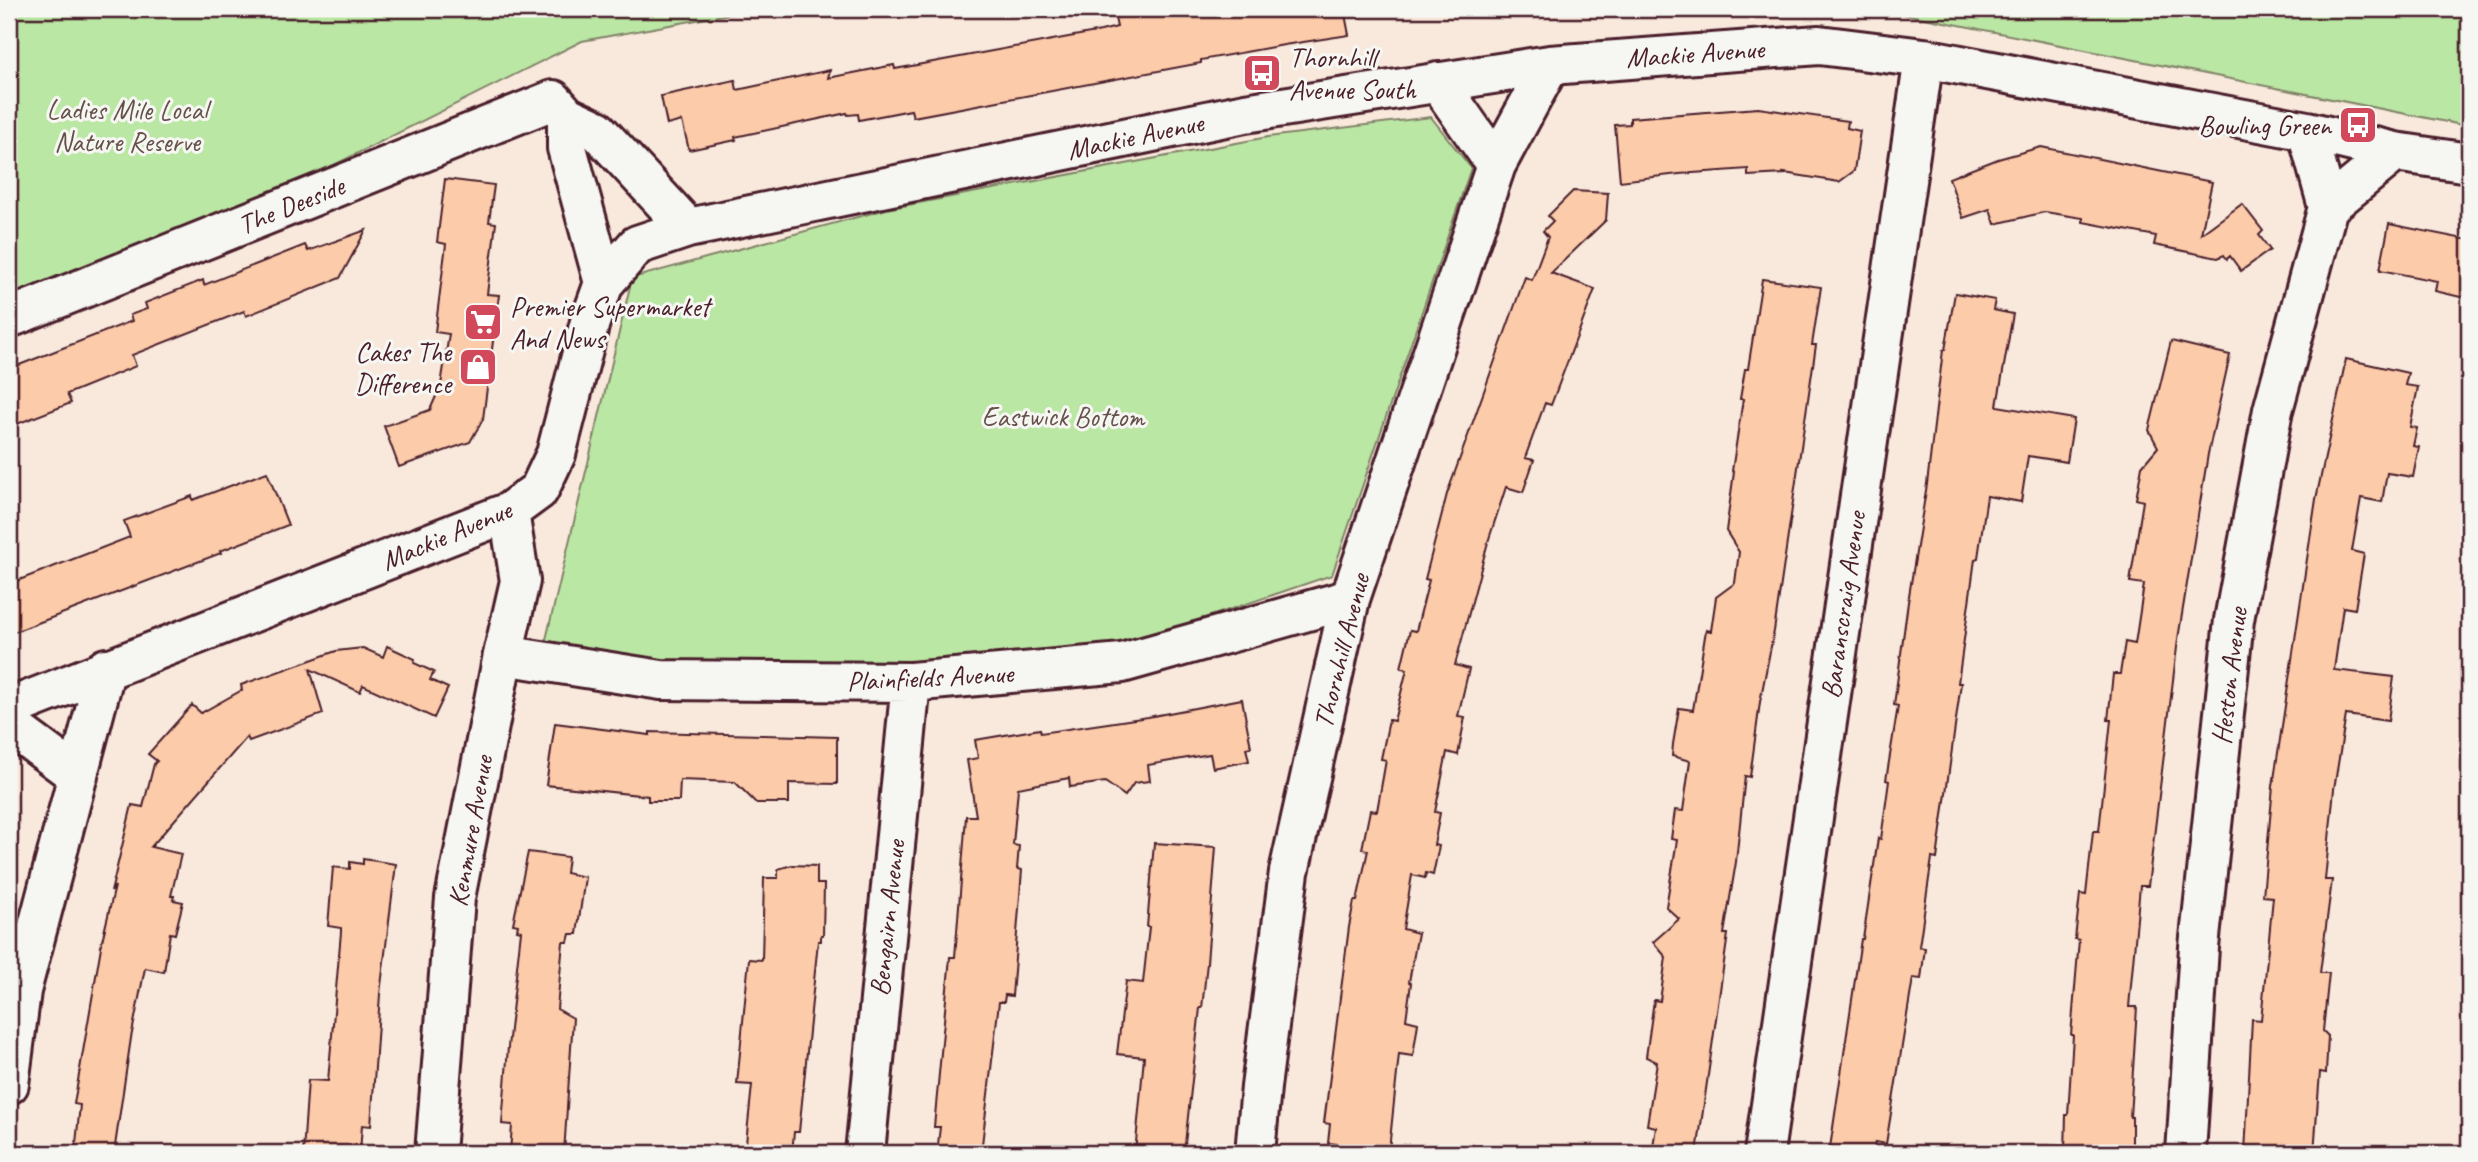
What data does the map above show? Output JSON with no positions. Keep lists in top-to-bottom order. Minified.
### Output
{"streets":{"street":["Mackie Avenue","The Deeside","Baranscraig Avenue","Thornhill Avenue","Heston Avenue","Plainfields Avenue","Kenmure Avenue","Bengairn Avenue"]},"crossings":[["Mackie Avenue","The Deeside"],["Mackie Avenue","Baranscraig Avenue"],["Mackie Avenue","Thornhill Avenue"],["Mackie Avenue","Kenmure Avenue"],["Thornhill Avenue","Plainfields Avenue"],["Plainfields Avenue","Kenmure Avenue"],["Plainfields Avenue","Bengairn Avenue"]],"parks":["Ladies Mile Local Nature Reserve","Eastwick Bottom"],"places":{"bus stop":["Thornhill Avenue South","Bowling Green"],"supermarket":["Premier Supermarket And News"],"shop":["Cakes The Difference"]}}
